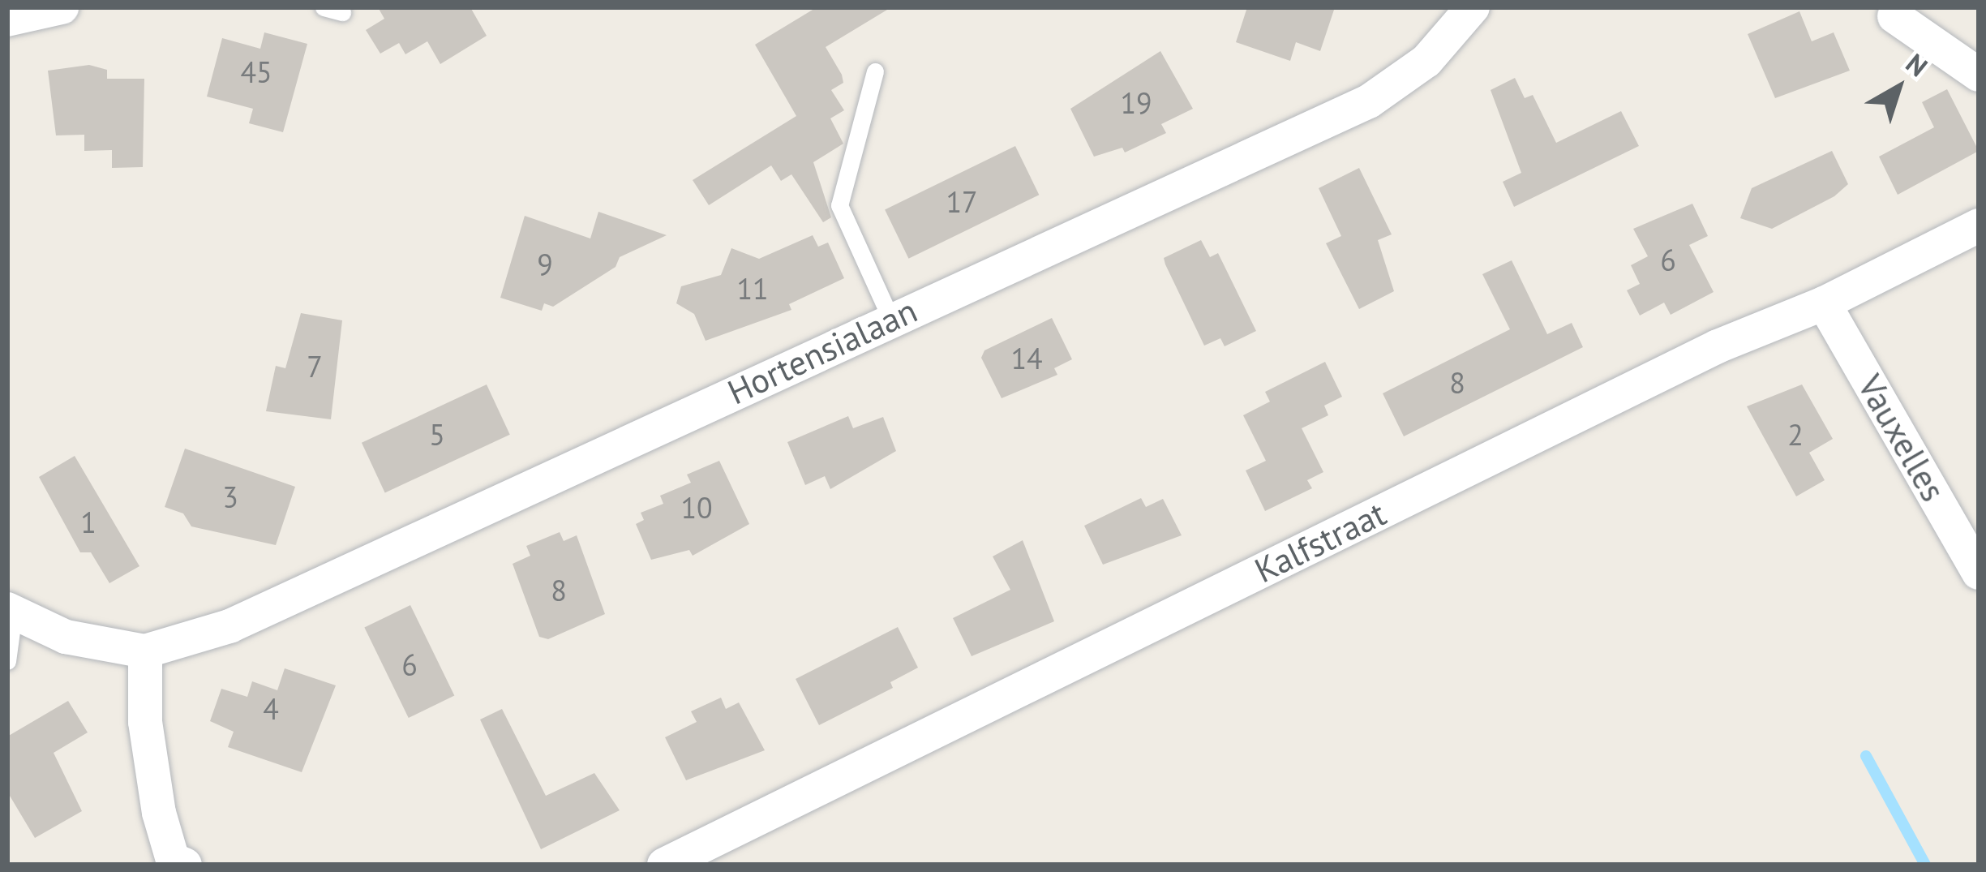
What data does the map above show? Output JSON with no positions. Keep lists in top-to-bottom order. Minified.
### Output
{"streets":{"street":["Hortensialaan","Vauxelles","Kalfstraat"]},"crossings":[["Vauxelles","Kalfstraat"]],"house_numbers":["45","19","17","6","9","11","14","7","8","5","2","3","10","1","8","6","4"],"north":"top right"}
